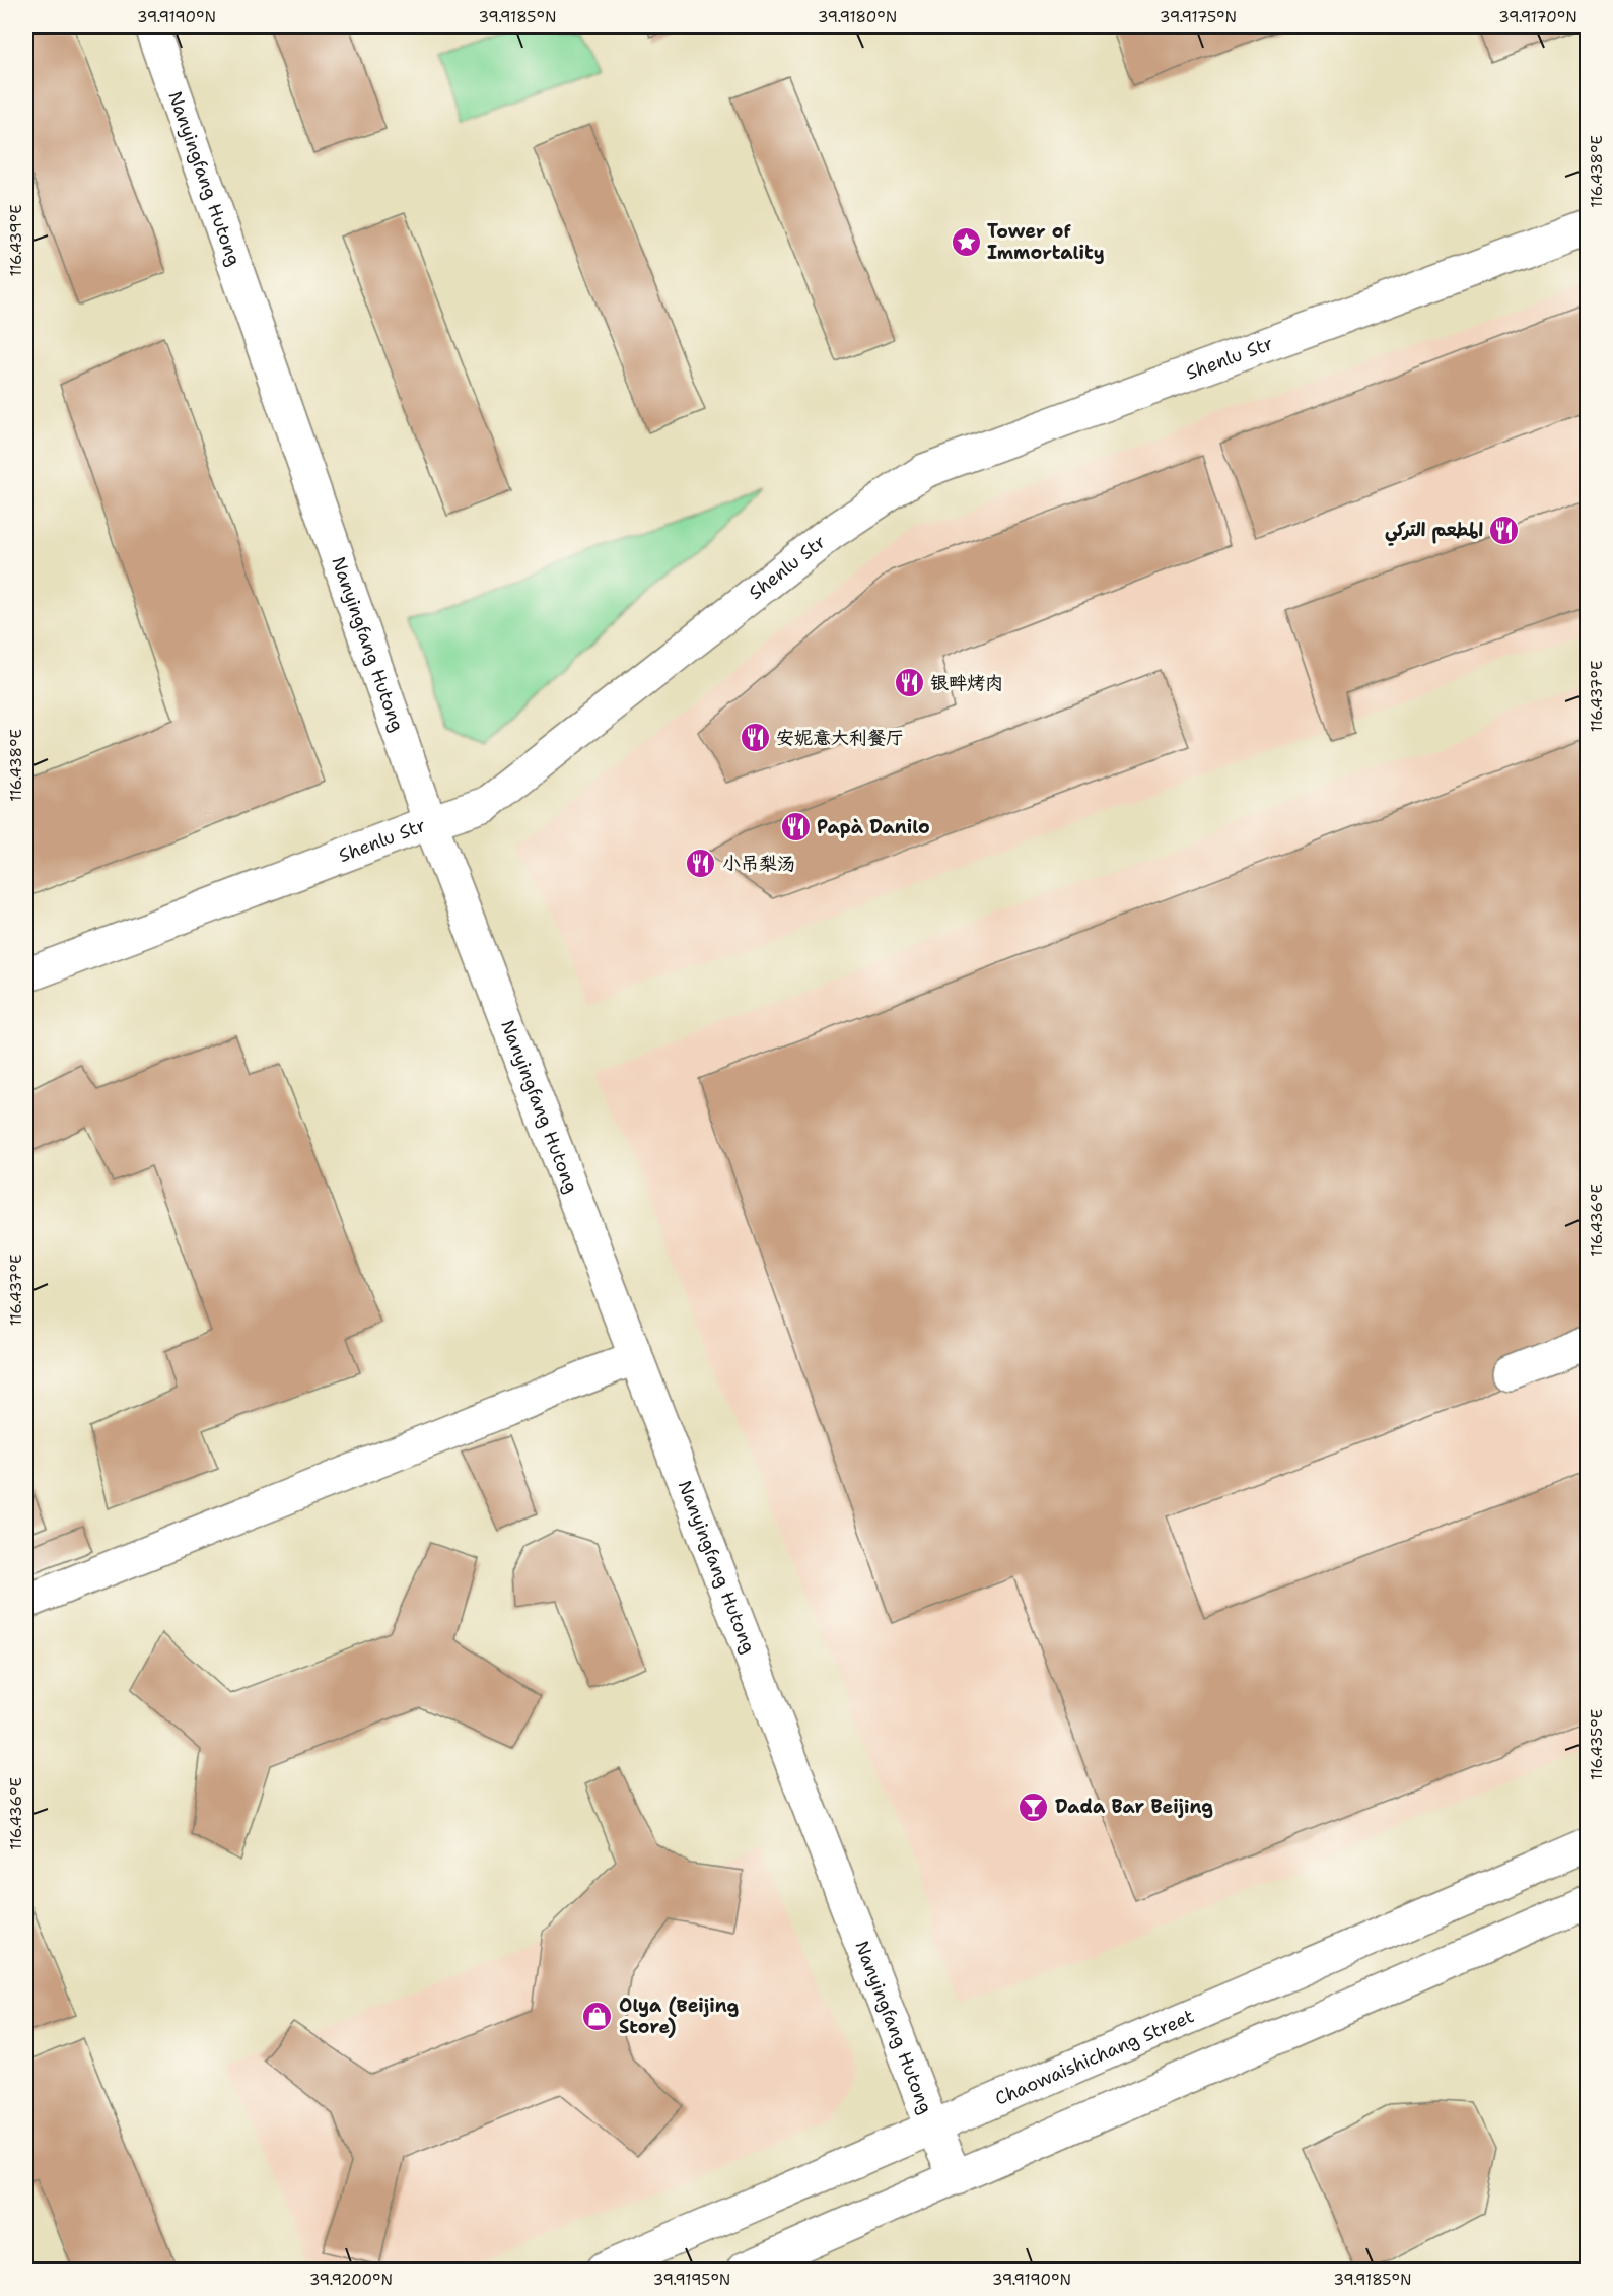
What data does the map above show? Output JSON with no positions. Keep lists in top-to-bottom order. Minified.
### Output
{"streets":{"street":["Nanyingfang Hutong","Shenlu Str","Chaowaishichang Street"]},"crossings":[["Nanyingfang Hutong","Shenlu Str"],["Nanyingfang Hutong","Chaowaishichang Street"]],"places":{"place":["Tower of Immortality"],"restaurant":["المطعم التركي","银畔烤肉","安妮意大利餐厅","Papà Danilo","小吊梨汤"],"bar":["Dada Bar Beijing"],"shop":["Olya (Beijing Store)"]},"coordinates":["39.9190°N","39.9185°N","39.9180°N","39.9175°N","39.9170°N","116.438°E","116.439°E","116.437°E","116.436°E","116.435°E","39.9200°N","39.9195°N"]}
